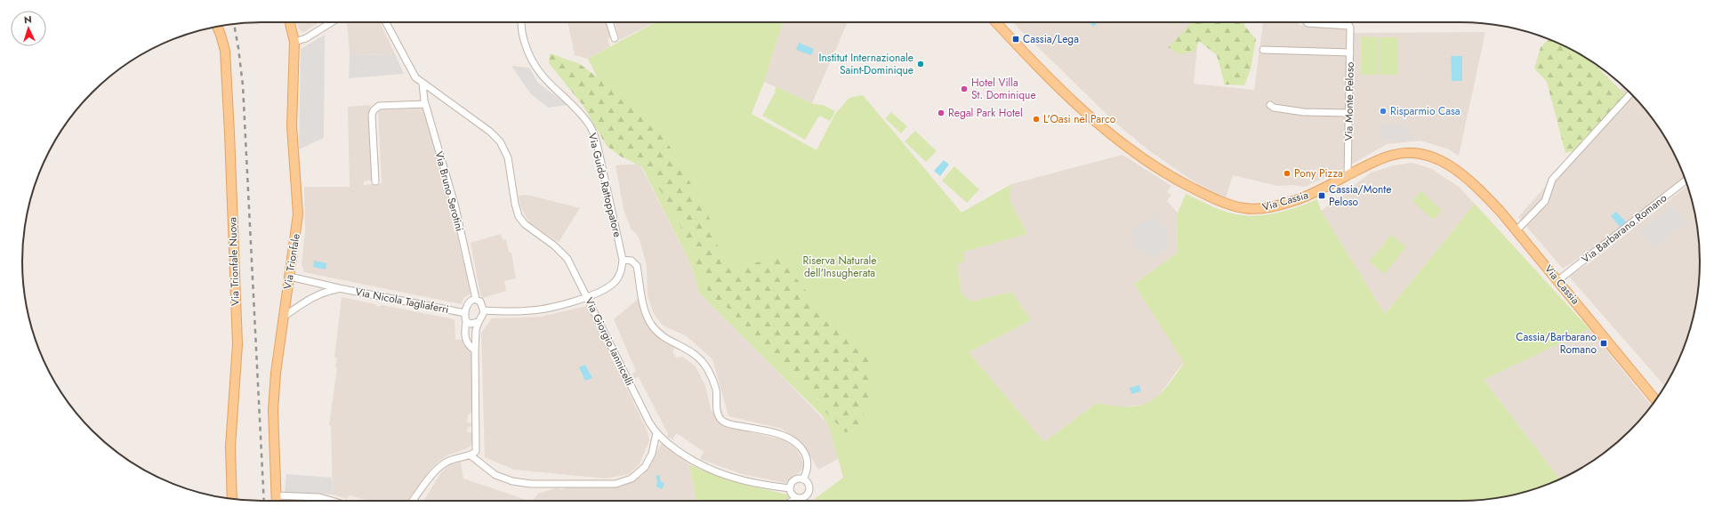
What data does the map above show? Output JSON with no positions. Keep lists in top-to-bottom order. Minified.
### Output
{"streets":{"main road":["Via Cassia","Via Trionfale Nuova","Via Trionfale"],"street":["Via Monte Peloso","Via Guido Rattoppatore","Via Bruno Serotini","Via Barbarano Romano","Via Nicola Tagliaferri","Via Giorgio Iannicelli"]},"crossings":[["Via Monte Peloso","Via Cassia"],["Via Guido Rattoppatore","Via Giorgio Iannicelli"],["Via Bruno Serotini","Via Nicola Tagliaferri"],["Via Bruno Serotini","Via Giorgio Iannicelli"],["Via Cassia","Via Barbarano Romano"],["Via Trionfale","Via Nicola Tagliaferri"]],"parks":["Riserva Naturale dell'Insugherata"],"places":{"transit":["Cassia/Lega","Cassia/Monte Peloso","Cassia/Barbarano Romano"],"other":["Institut Internazionale Saint-Dominique","Hotel Villa St. Dominique","Risparmio Casa","Regal Park Hotel","L'Oasi nel Parco","Pony Pizza"]},"north":"top"}
